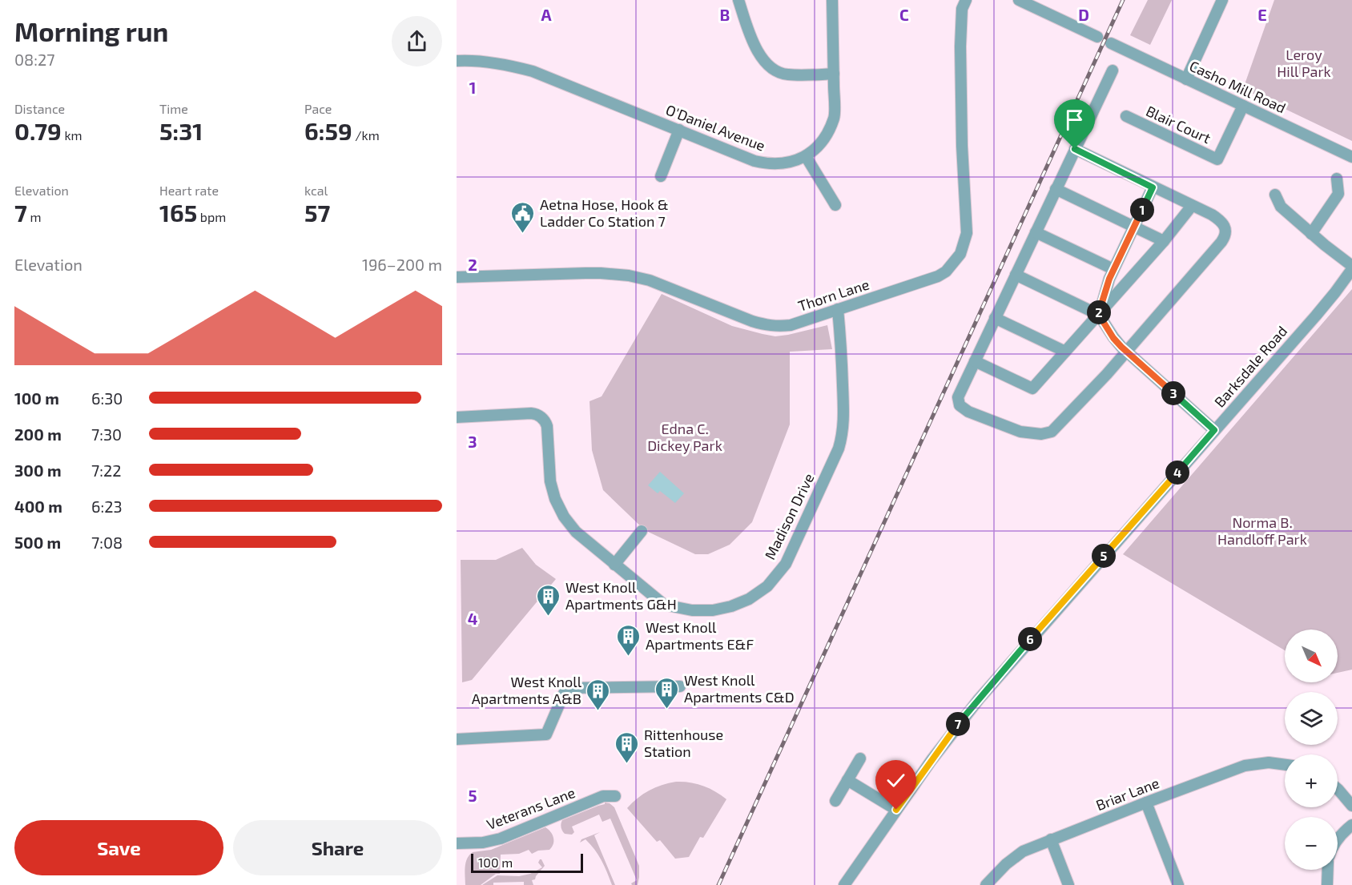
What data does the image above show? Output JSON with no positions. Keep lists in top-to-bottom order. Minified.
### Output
{"streets":{"street":["Casho Mill Road","Blair Court","O'Daniel Avenue","Thorn Lane","Barksdale Road","Madison Drive","Briar Lane","Veterans Lane"]},"crossings":[["Casho Mill Road","Blair Court"],["Thorn Lane","Madison Drive"]],"parks":["Leroy Hill Park","Edna C. Dickey Park","Norma B. Handloff Park"],"places":{"public building":["Aetna Hose, Hook & Ladder Co Station 7"],"building":["West Knoll Apartments G&H","West Knoll Apartments E&F","West Knoll Apartments C&D","West Knoll Apartments A&B","Rittenhouse Station"]},"scale_bar":"100 m","north":"bottom right","page":{"heading":["Morning run","08:27"],"stats":[["Distance","0.79 km"],["Time","5:31"],["Pace","6:59 /km"],["Elevation","7 m"],["Heart rate","165 bpm"],["kcal","57"]],"pins":["1","2","3","4","5","6","7"],"chart":["Elevation","196–200 m"],"list":[{"name":"100 m","note":"6:30"},{"name":"200 m","note":"7:30"},{"name":"300 m","note":"7:22"},{"name":"400 m","note":"6:23"},{"name":"500 m","note":"7:08"}],"map_buttons":["+","−"],"buttons":["Save","Share"],"scale":"100 m"},"grid":{"columns":["A","B","C","D","E"],"rows":["1","2","3","4","5"]}}
